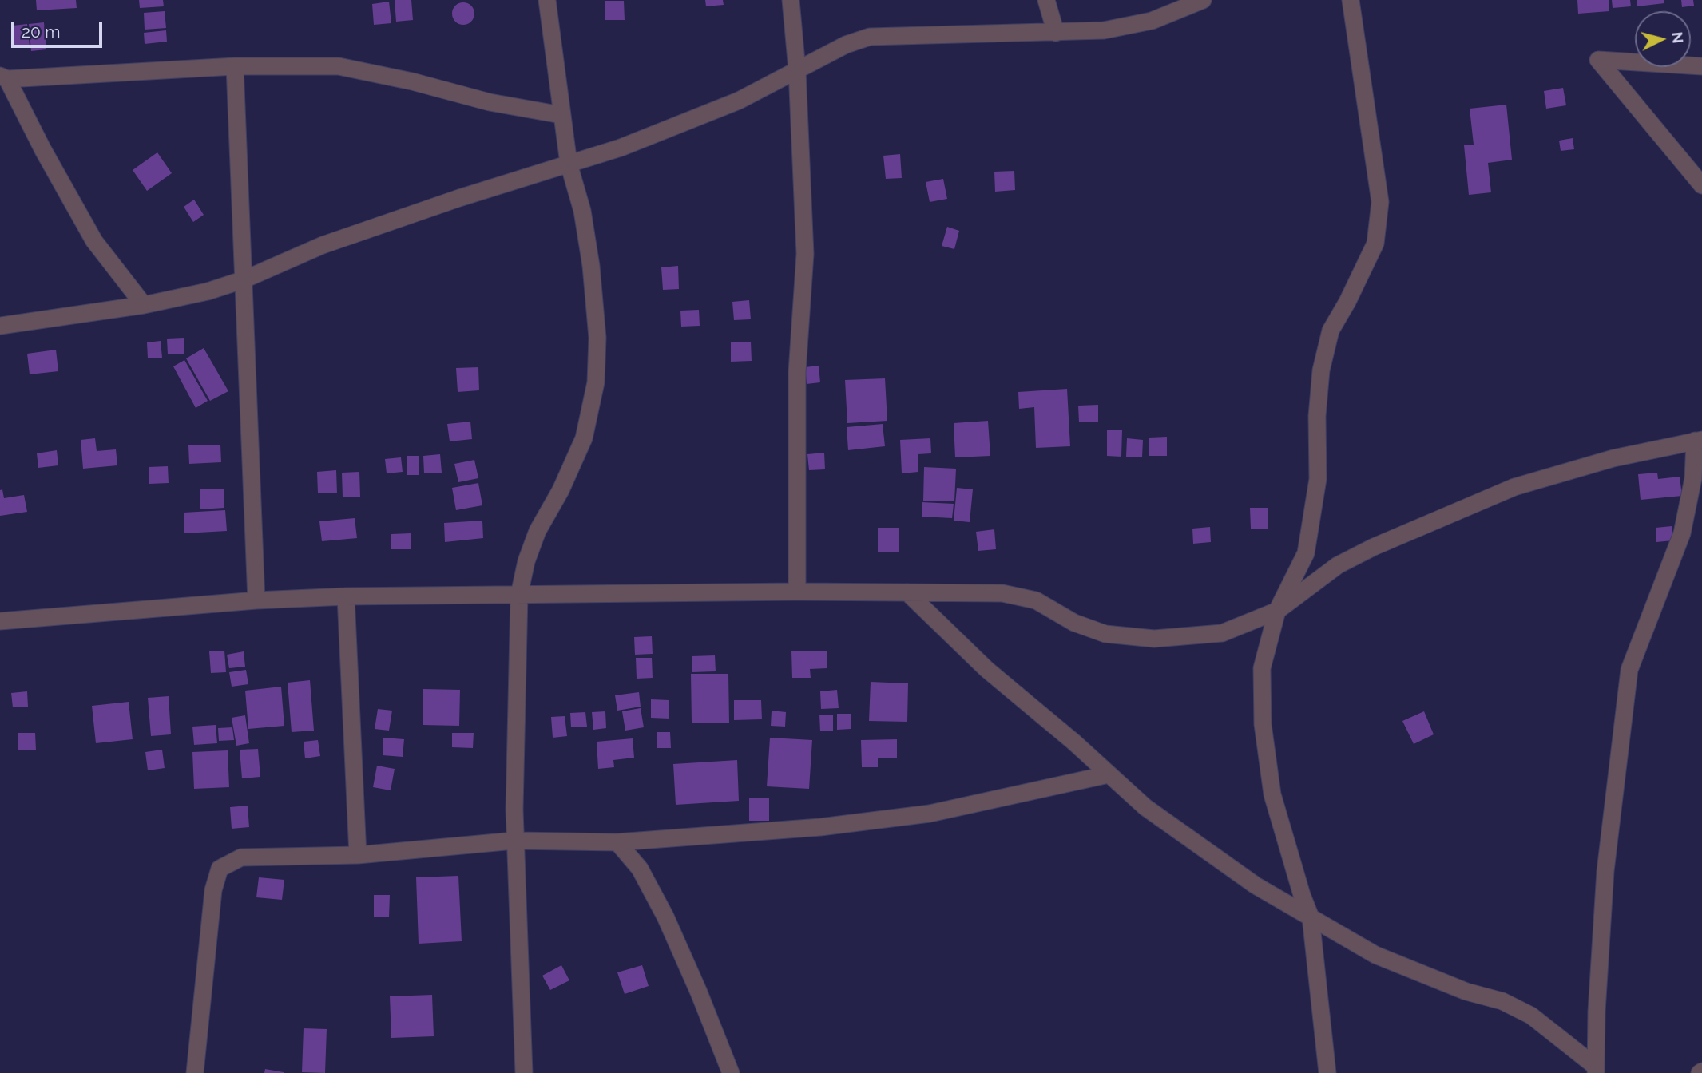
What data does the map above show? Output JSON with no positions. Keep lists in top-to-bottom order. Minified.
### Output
{"scale_bar":"20 m","north":"right"}
